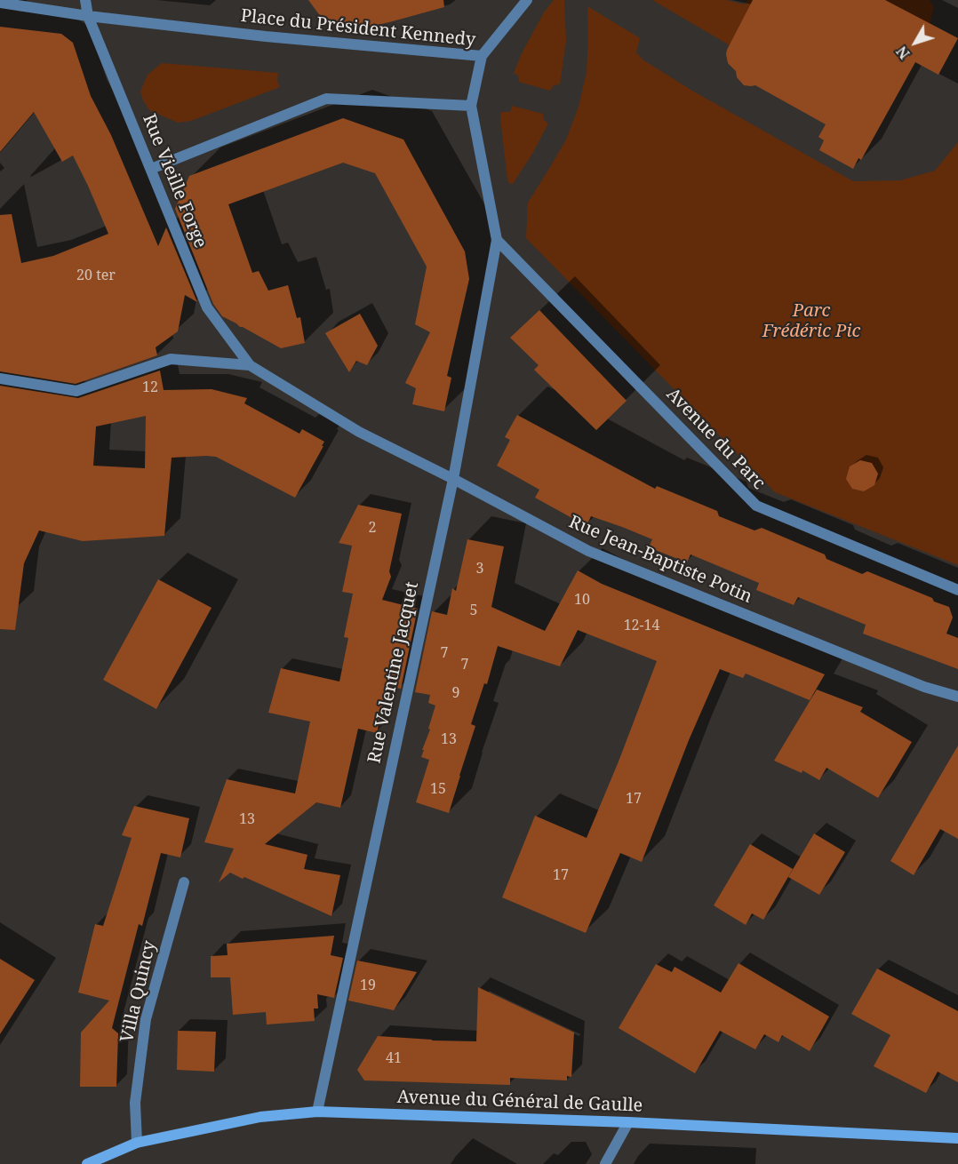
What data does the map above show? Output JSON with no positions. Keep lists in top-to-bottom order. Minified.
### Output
{"streets":{"main road":["Avenue du Général de Gaulle"],"street":["Place du Président Kennedy","Rue Vieille Forge","Avenue du Parc","Rue Jean-Baptiste Potin","Rue Valentine Jacquet","Villa Quincy"]},"crossings":[["Place du Président Kennedy","Rue Vieille Forge"],["Place du Président Kennedy","Avenue du Parc"],["Place du Président Kennedy","Rue Valentine Jacquet"],["Rue Vieille Forge","Rue Jean-Baptiste Potin"],["Avenue du Parc","Rue Valentine Jacquet"],["Rue Jean-Baptiste Potin","Rue Valentine Jacquet"],["Rue Valentine Jacquet","Avenue du Général de Gaulle"],["Villa Quincy","Avenue du Général de Gaulle"]],"parks":["Parc Frédéric Pic"],"house_numbers":["20 ter","12","2","3","10","5","12-14","7","7","9","13","15","17","13","17","19","41"],"north":"bottom left"}
